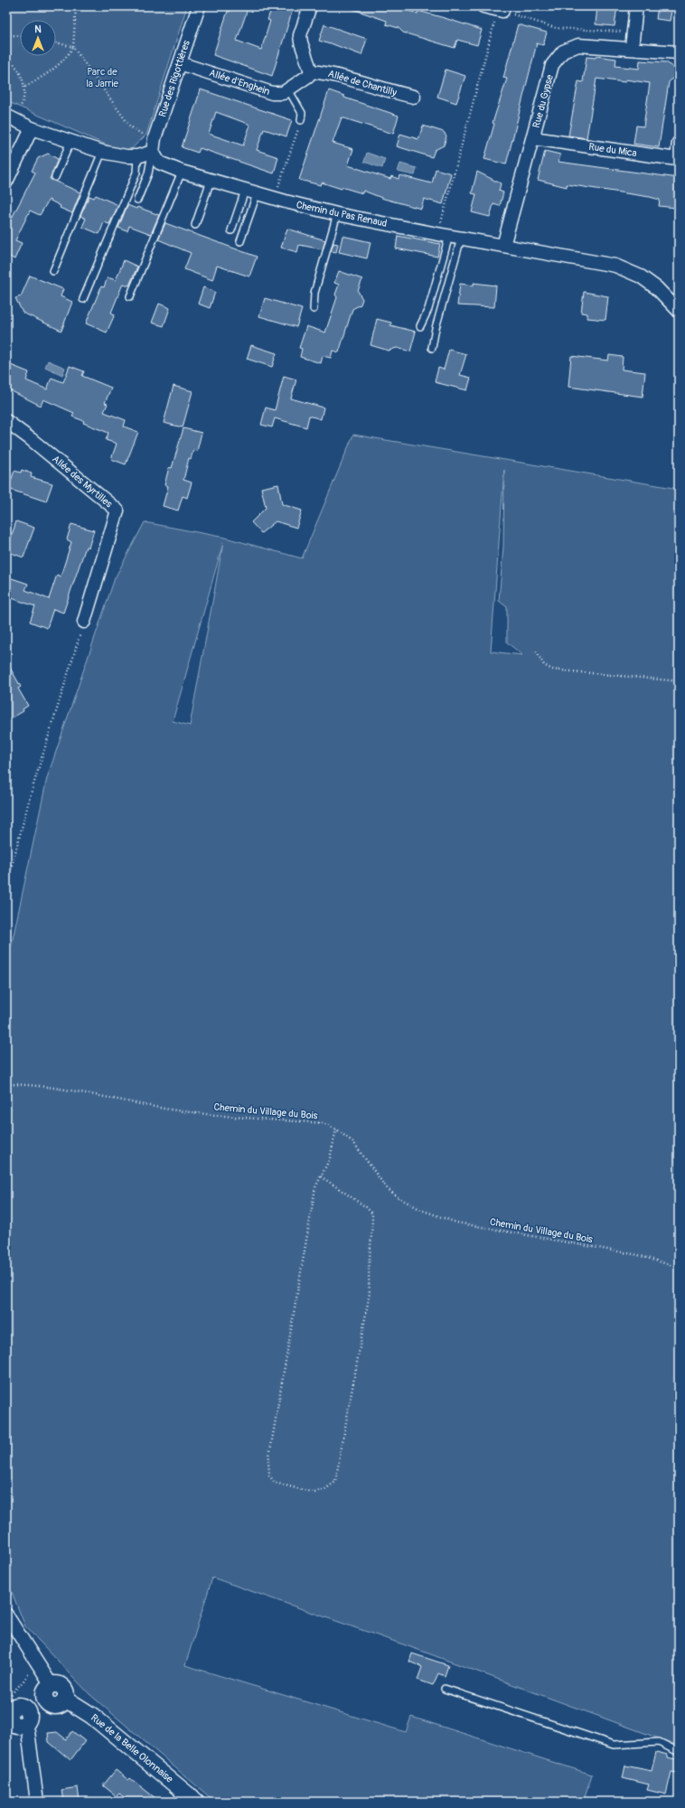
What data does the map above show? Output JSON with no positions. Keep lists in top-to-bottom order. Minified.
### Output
{"streets":{"street":["Rue des Rigottières","Allée d'Enghein","Allée de Chantilly","Rue du Gypse","Rue du Mica","Chemin du Pas Renaud","Allée des Myrtilles","Rue de la Belle Olonnaise"],"path":["Chemin du Village du Bois"]},"crossings":[["Rue des Rigottières","Allée d'Enghein"],["Rue des Rigottières","Chemin du Pas Renaud"],["Allée d'Enghein","Allée de Chantilly"],["Rue du Gypse","Rue du Mica"],["Rue du Gypse","Chemin du Pas Renaud"]],"parks":["Parc de la Jarrie"],"north":"top"}
